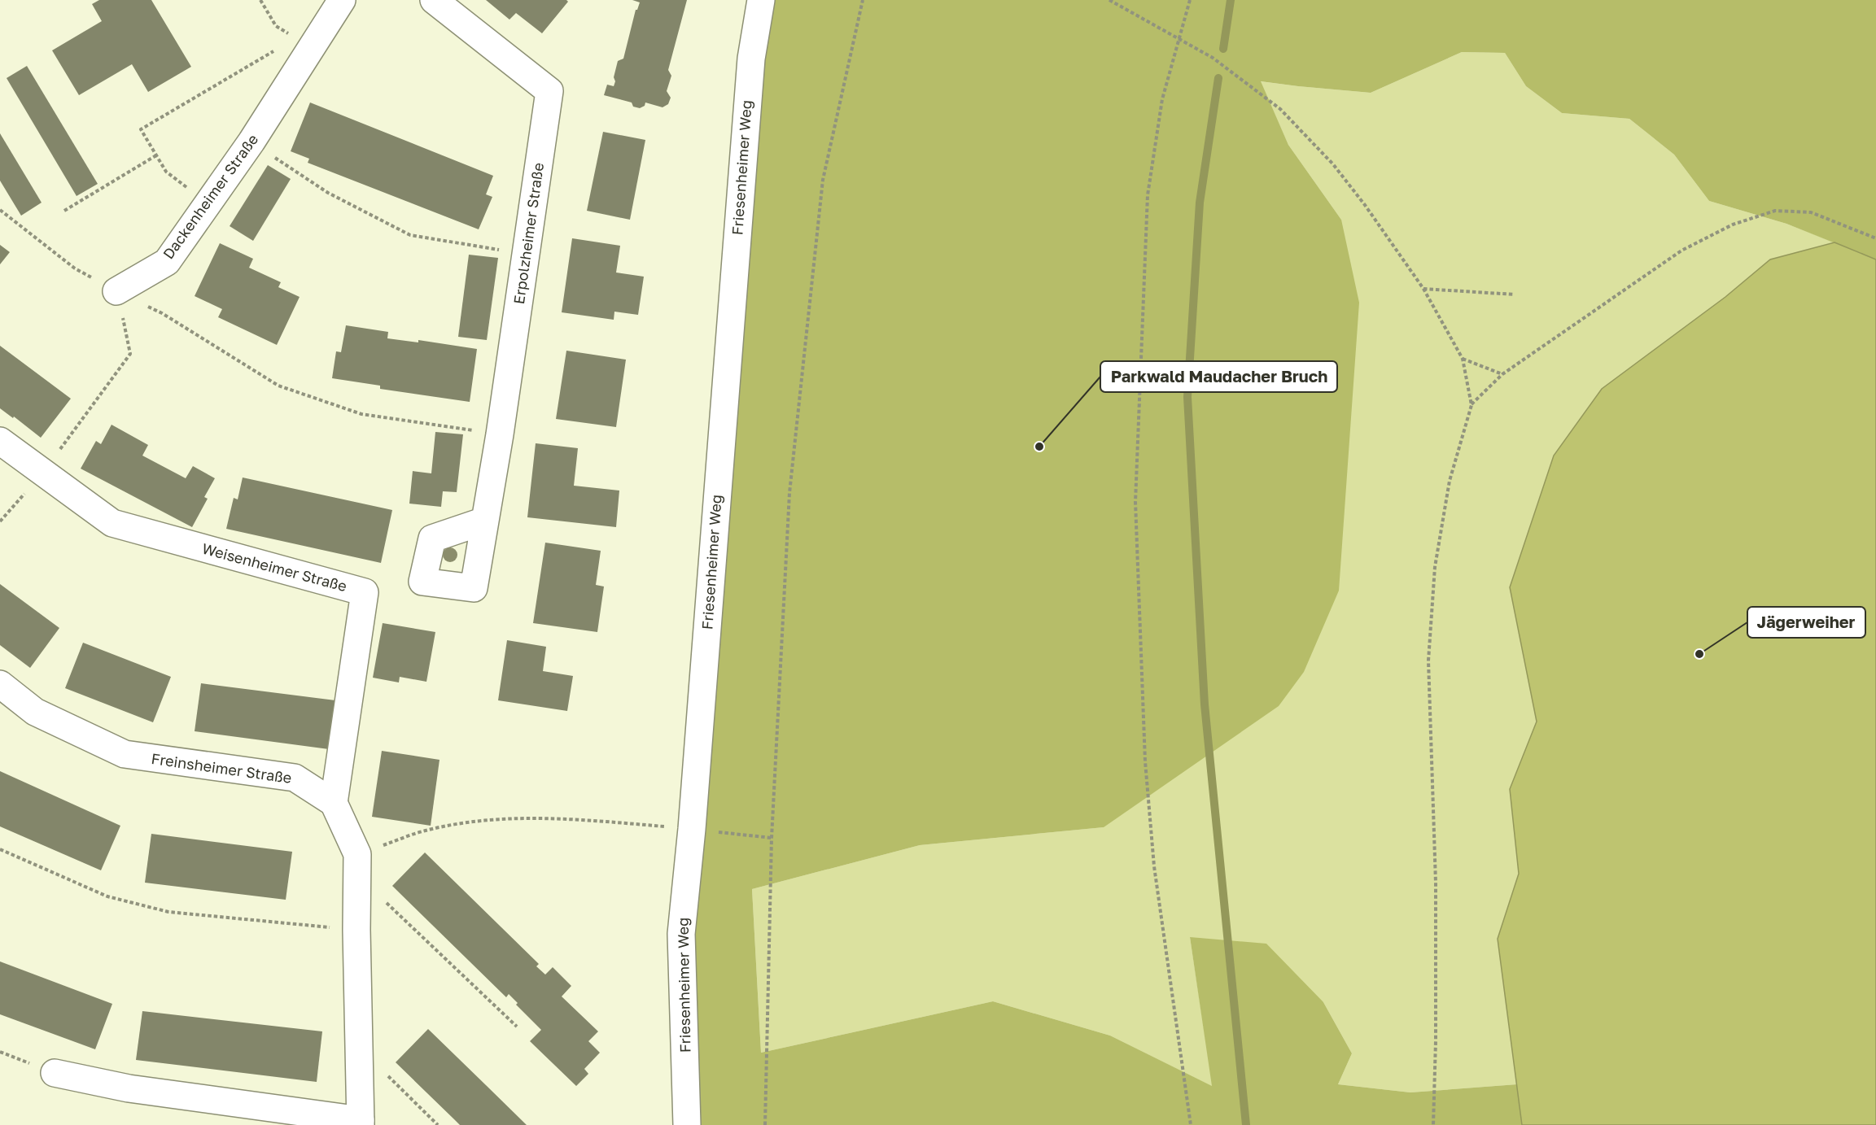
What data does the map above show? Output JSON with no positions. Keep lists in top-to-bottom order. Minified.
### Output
{"streets":{"street":["Friesenheimer Weg","Dackenheimer Straße","Erpolzheimer Straße","Weisenheimer Straße","Freinsheimer Straße"]},"crossings":[["Weisenheimer Straße","Freinsheimer Straße"]],"places":["Parkwald Maudacher Bruch","Jägerweiher"]}
